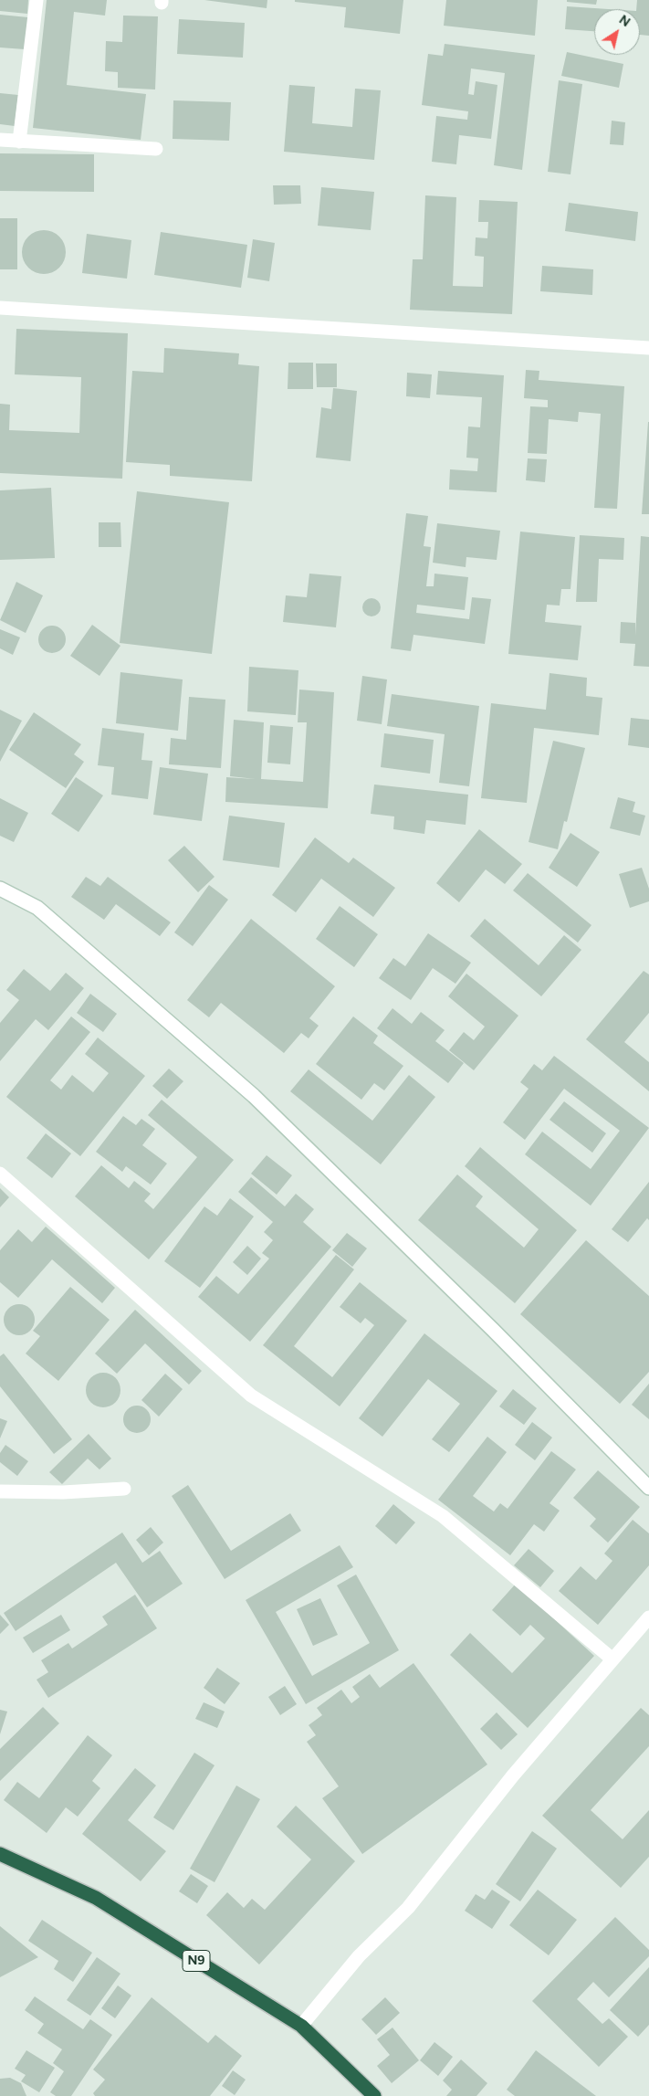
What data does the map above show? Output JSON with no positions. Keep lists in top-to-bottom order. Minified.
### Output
{"streets":{"highway":["N9"]},"north":"top right"}
